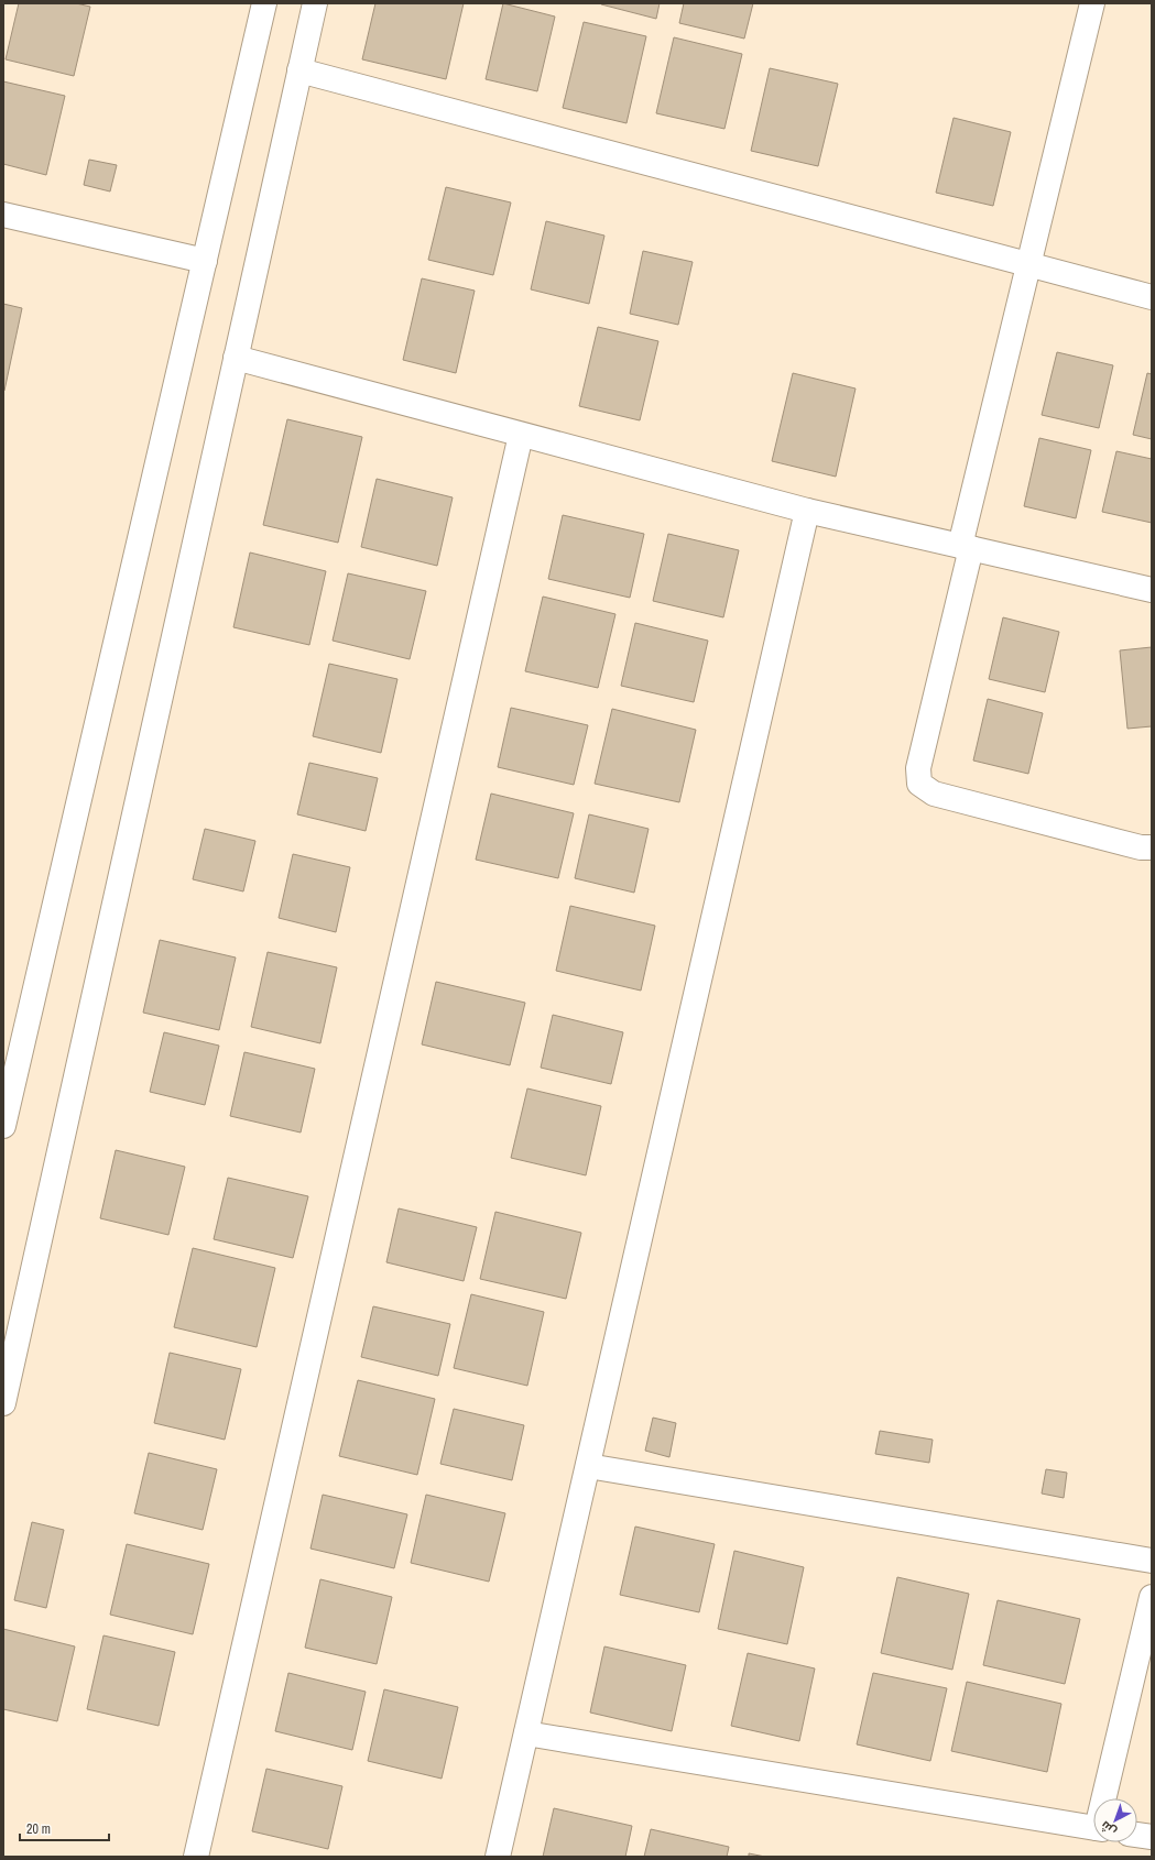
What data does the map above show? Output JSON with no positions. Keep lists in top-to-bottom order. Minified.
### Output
{"scale_bar":"20 m","north":"bottom left"}
